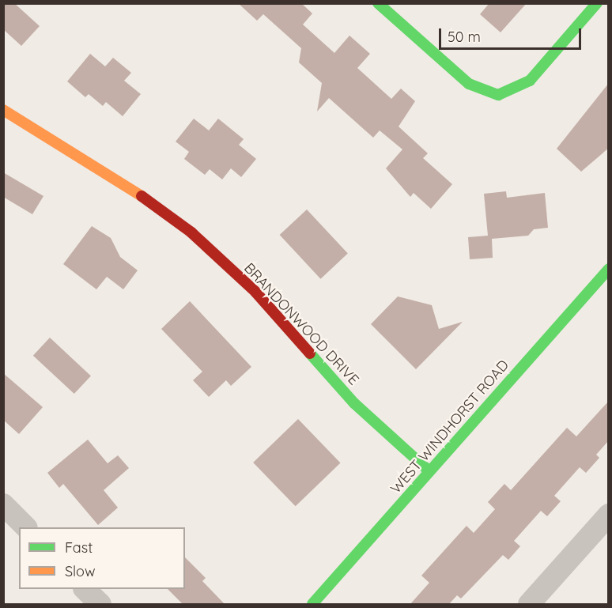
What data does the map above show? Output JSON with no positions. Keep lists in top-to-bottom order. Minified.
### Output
{"streets":{"street":["BRANDONWOOD DRIVE","WEST WINDHORST ROAD"]},"crossings":[["BRANDONWOOD DRIVE","WEST WINDHORST ROAD"]],"legend":["Fast","Slow"],"scale_bar":"50 m"}
